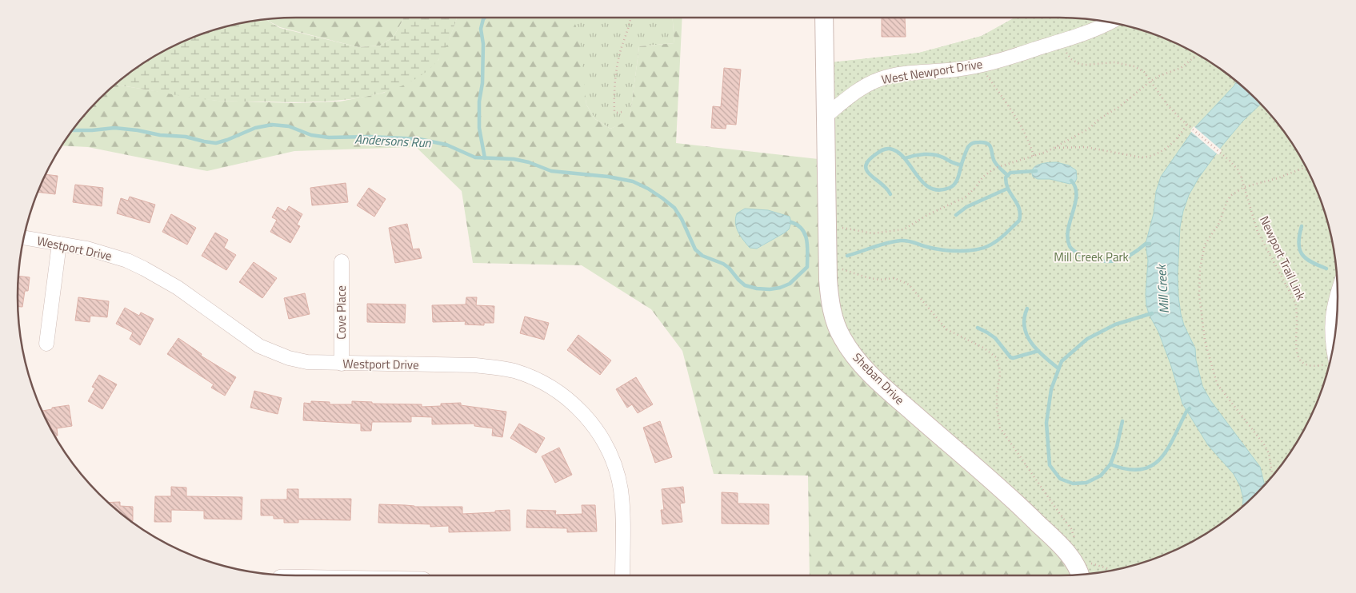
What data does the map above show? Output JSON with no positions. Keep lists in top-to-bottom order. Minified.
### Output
{"streets":{"street":["West Newport Drive","Westport Drive","Cove Place","Sheban Drive"],"path":["Newport Trail Link"]},"crossings":[["West Newport Drive","Newport Trail Link"],["West Newport Drive","Sheban Drive"],["Westport Drive","Cove Place"]],"water":["Andersons Run","Mill Creek"],"parks":["Mill Creek Park"]}
